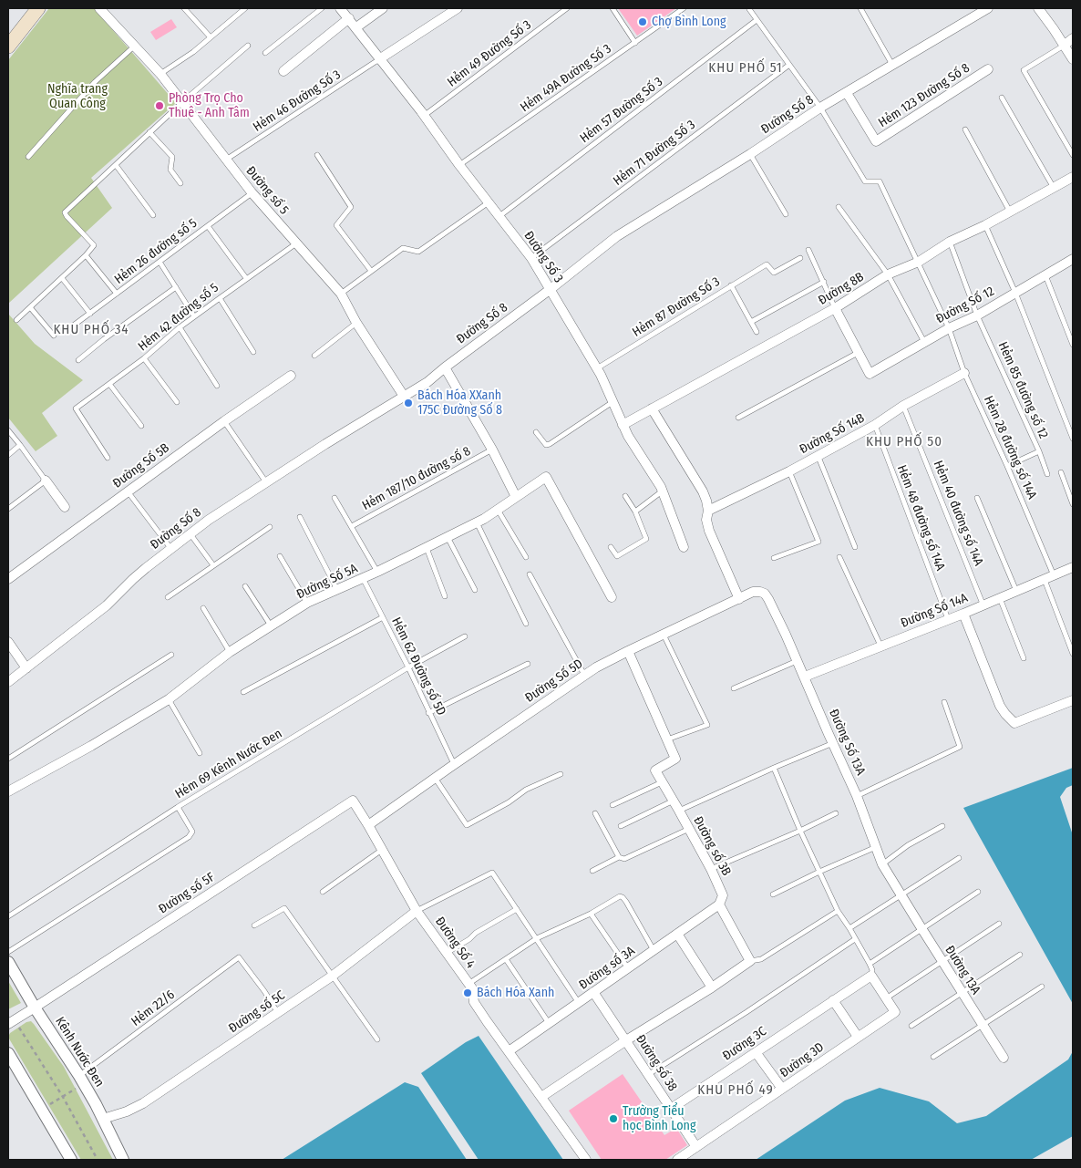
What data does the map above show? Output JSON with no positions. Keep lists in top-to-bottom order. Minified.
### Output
{"streets":{"street":["Hẻm 123 Đường Số 8","Đường Số 8","Đường số 5","Đường Số 3","Đường 8B","Đường Số 12","Đường Số 14B","Đường Số 5B","Đường Số 5A","Đường Số 14A","Đường Số 5D","Đường Số 13A","Đường số 3B","Đường số 5F","Đường Số 4","Đường số 3A","Đường 13A","Đường số 5C","Đường 3C","Kênh Nước Đen","Đường 3D","Đường số 38"],"lane":["Hẻm 49 Đường Số 3","Hẻm 49A Đường Số 3","Hẻm 46 Đường Số 3","Hẻm 57 Đường Số 3","Hẻm 71 Đường Số 3","Hẻm 26 đường số 5","Hẻm 87 Đường Số 3","Hẻm 42 đường số 5","Hẻm 85 đường số 12","Hẻm 28 đường số 14A","Hẻm 187/10 đường số 8","Hẻm 40 đường số 14A","Hẻm 48 đường số 14A","Hẻm 62 Đường số 5D","Hẻm 69 Kênh Nước Đen","Hẻm 22/6"]},"crossings":[["Hẻm 49 Đường Số 3","Đường Số 3"],["Hẻm 49A Đường Số 3","Đường Số 3"],["Hẻm 123 Đường Số 8","Đường Số 8"],["Hẻm 46 Đường Số 3","Đường số 5"],["Hẻm 46 Đường Số 3","Đường Số 3"],["Hẻm 57 Đường Số 3","Đường Số 3"],["Đường Số 8","Đường số 5"],["Đường Số 8","Đường Số 3"],["Đường Số 8","Hẻm 28 đường số 14A"],["Hẻm 71 Đường Số 3","Đường Số 3"],["Đường số 5","Hẻm 26 đường số 5"],["Đường số 5","Hẻm 42 đường số 5"],["Đường Số 3","Đường 8B"],["Đường Số 3","Hẻm 87 Đường Số 3"],["Đường 8B","Hẻm 85 đường số 12"],["Đường 8B","Hẻm 28 đường số 14A"],["Đường Số 12","Hẻm 85 đường số 12"],["Đường Số 12","Hẻm 28 đường số 14A"],["Đường Số 14B","Hẻm 28 đường số 14A"],["Đường Số 14B","Hẻm 40 đường số 14A"],["Đường Số 14B","Hẻm 48 đường số 14A"],["Hẻm 28 đường số 14A","Đường Số 14A"],["Hẻm 40 đường số 14A","Đường Số 14A"],["Hẻm 48 đường số 14A","Đường Số 14A"],["Đường Số 5A","Hẻm 62 Đường số 5D"],["Đường Số 14A","Đường Số 13A"],["Hẻm 62 Đường số 5D","Đường Số 5D"],["Hẻm 62 Đường số 5D","Hẻm 69 Kênh Nước Đen"],["Đường Số 5D","Đường Số 13A"],["Đường Số 5D","Đường số 5F"],["Đường Số 5D","Đường Số 4"],["Đường Số 13A","Đường 13A"],["Đường số 3B","Đường số 3A"],["Đường số 5F","Đường Số 4"],["Đường số 5F","Kênh Nước Đen"],["Đường Số 4","Đường số 3A"],["Đường Số 4","Đường số 5C"],["Đường số 3A","Đường số 38"],["Hẻm 22/6","Đường số 5C"],["Hẻm 22/6","Kênh Nước Đen"],["Đường số 5C","Kênh Nước Đen"],["Đường 3C","Đường số 38"],["Đường 3D","Đường số 38"]],"districts":["KHU PHỐ 51","KHU PHỐ 34","KHU PHỐ 50","KHU PHỐ 49"],"parks":["Nghĩa trang Quan Công"],"places":["Chợ Bình Long","Phòng Trọ Cho Thuê - Anh Tâm","Bách Hóa XXanh 175C Đường Số 8","Bách Hóa Xanh","Trường Tiểu học Bình Long"]}
